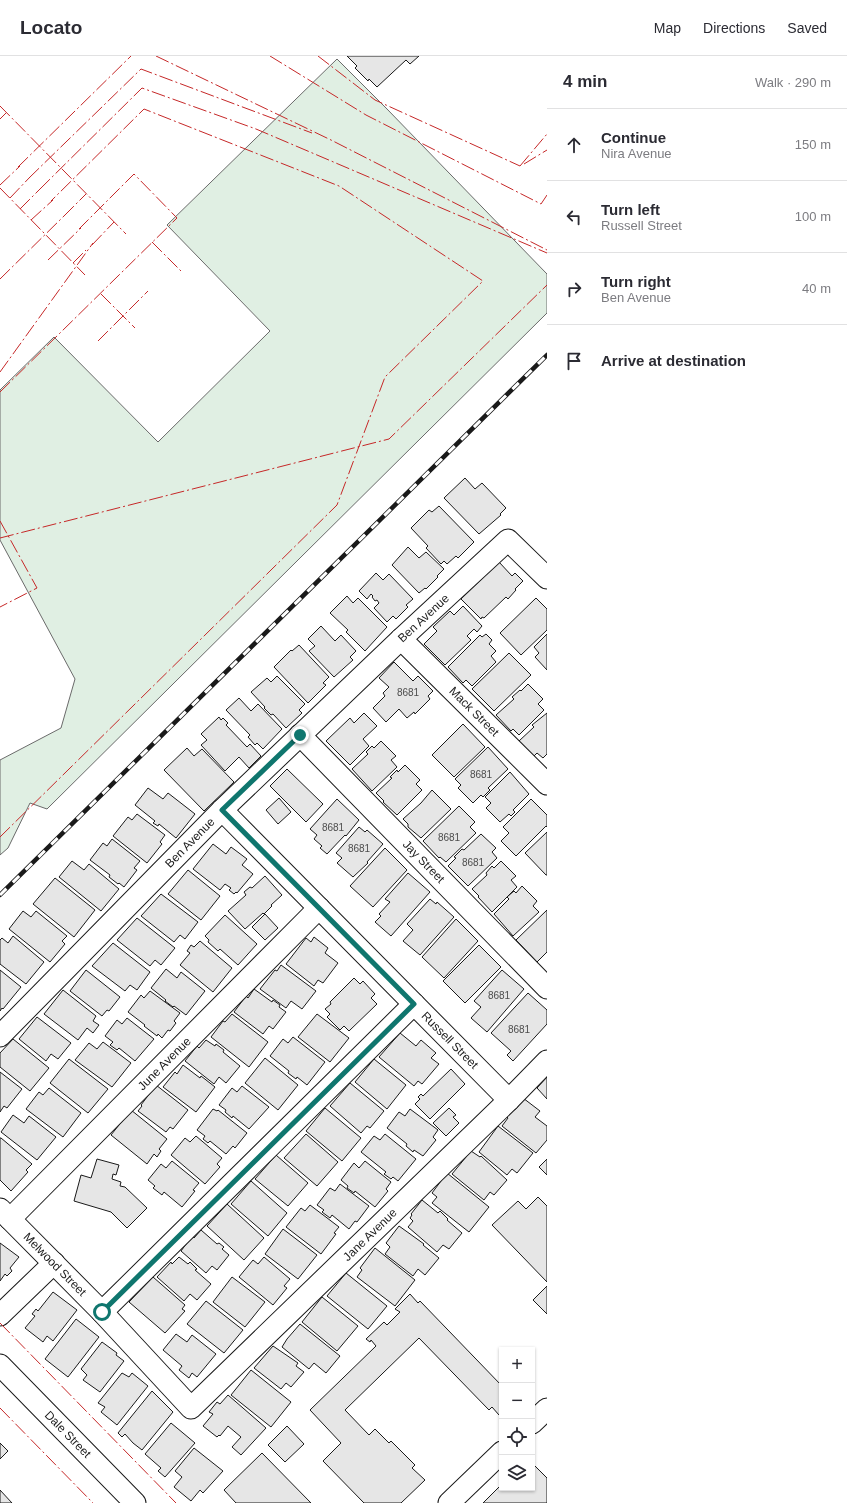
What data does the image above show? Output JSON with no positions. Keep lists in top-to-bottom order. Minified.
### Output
{"streets":{"street":["Ben Avenue","Mack Street","Jay Street","Russell Street","June Avenue","Jane Avenue","Melwood Street","Dale Street"]},"crossings":[["Ben Avenue","Mack Street"],["Ben Avenue","Jay Street"],["Ben Avenue","Russell Street"],["Russell Street","June Avenue"],["Russell Street","Jane Avenue"],["June Avenue","Melwood Street"],["Jane Avenue","Melwood Street"]],"house_numbers":["8681","8681","8681","8681","8681","8681","8681","8681"],"page":{"header":"Locato","nav":["Map","Directions","Saved"],"heading":["4 min","Walk · 290 m"],"list":[["Continue","Nira Avenue","150 m"],["Turn left","Russell Street","100 m"],["Turn right","Ben Avenue","40 m"],"Arrive at destination"],"map_buttons":["+","−"]}}
